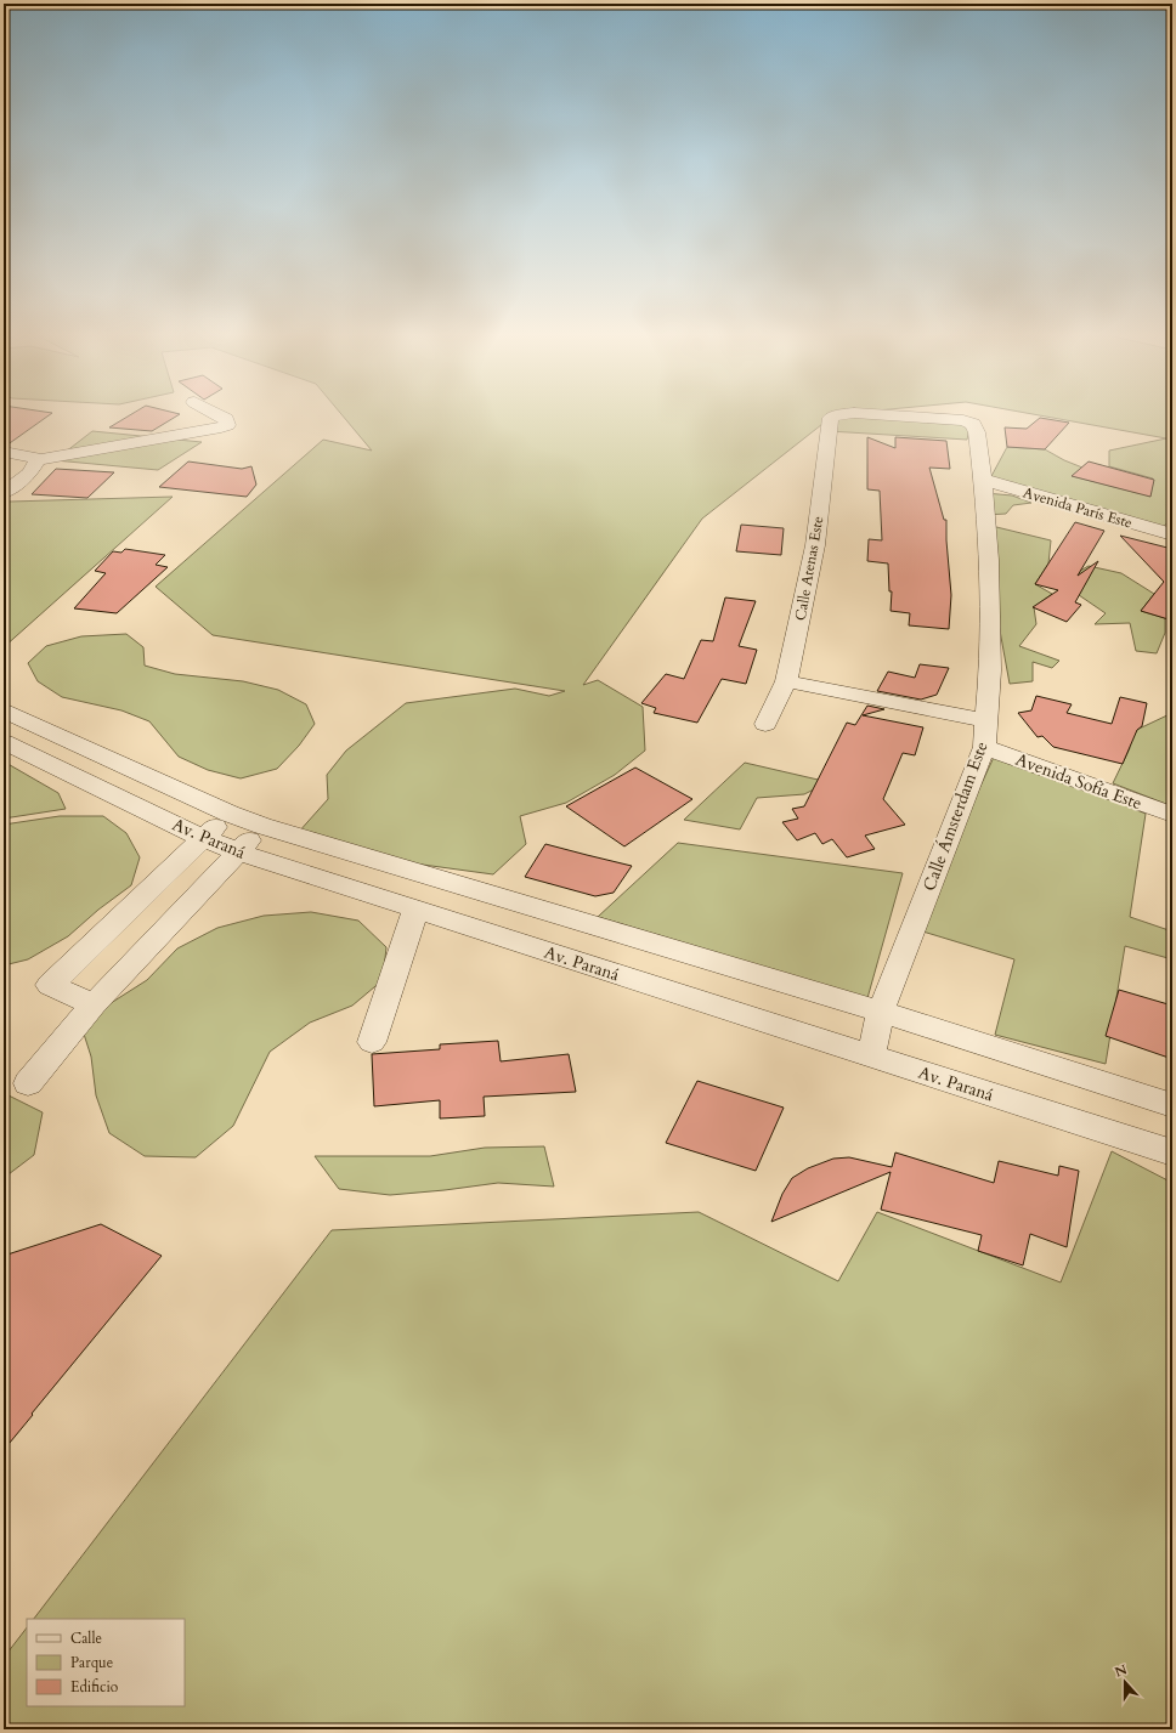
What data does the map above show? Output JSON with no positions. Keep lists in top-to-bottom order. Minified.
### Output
{"streets":{"street":["Avenida París Este","Calle Atenas Este","Avenida Sofía Este","Calle Ámsterdam Este","Av. Paraná"]},"crossings":[["Avenida París Este","Calle Ámsterdam Este"],["Avenida Sofía Este","Calle Ámsterdam Este"],["Calle Ámsterdam Este","Av. Paraná"]],"legend":["Calle","Parque","Edificio"],"north":"top"}
